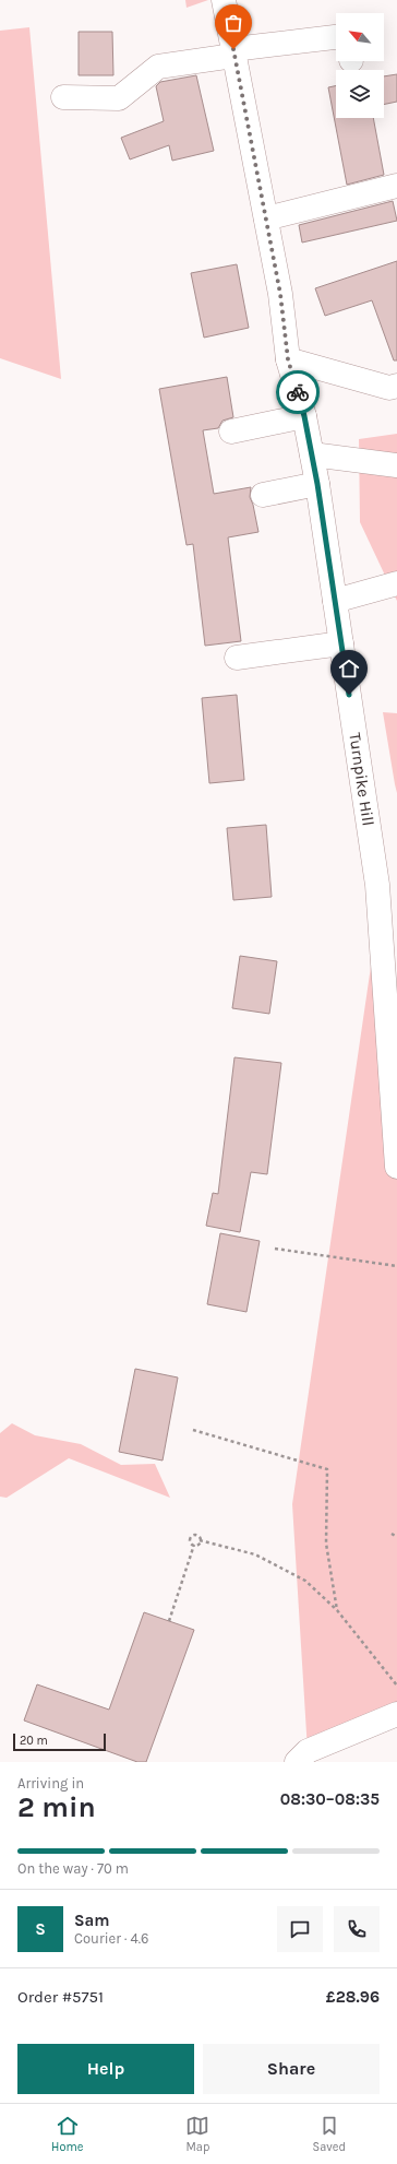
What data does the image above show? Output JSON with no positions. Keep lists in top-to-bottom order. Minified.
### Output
{"streets":{"street":["Turnpike Hill"]},"scale_bar":"20 m","north":"top left","page":{"scale":"20 m","heading":["2 min","Arriving in","08:30–08:35"],"panel":["Sam","Courier · 4.6","Order #5751","£28.96"],"bar":"On the way · 70 m","round":"S","buttons":["Help","Share"],"tabs":["Home","Map","Saved"]}}
